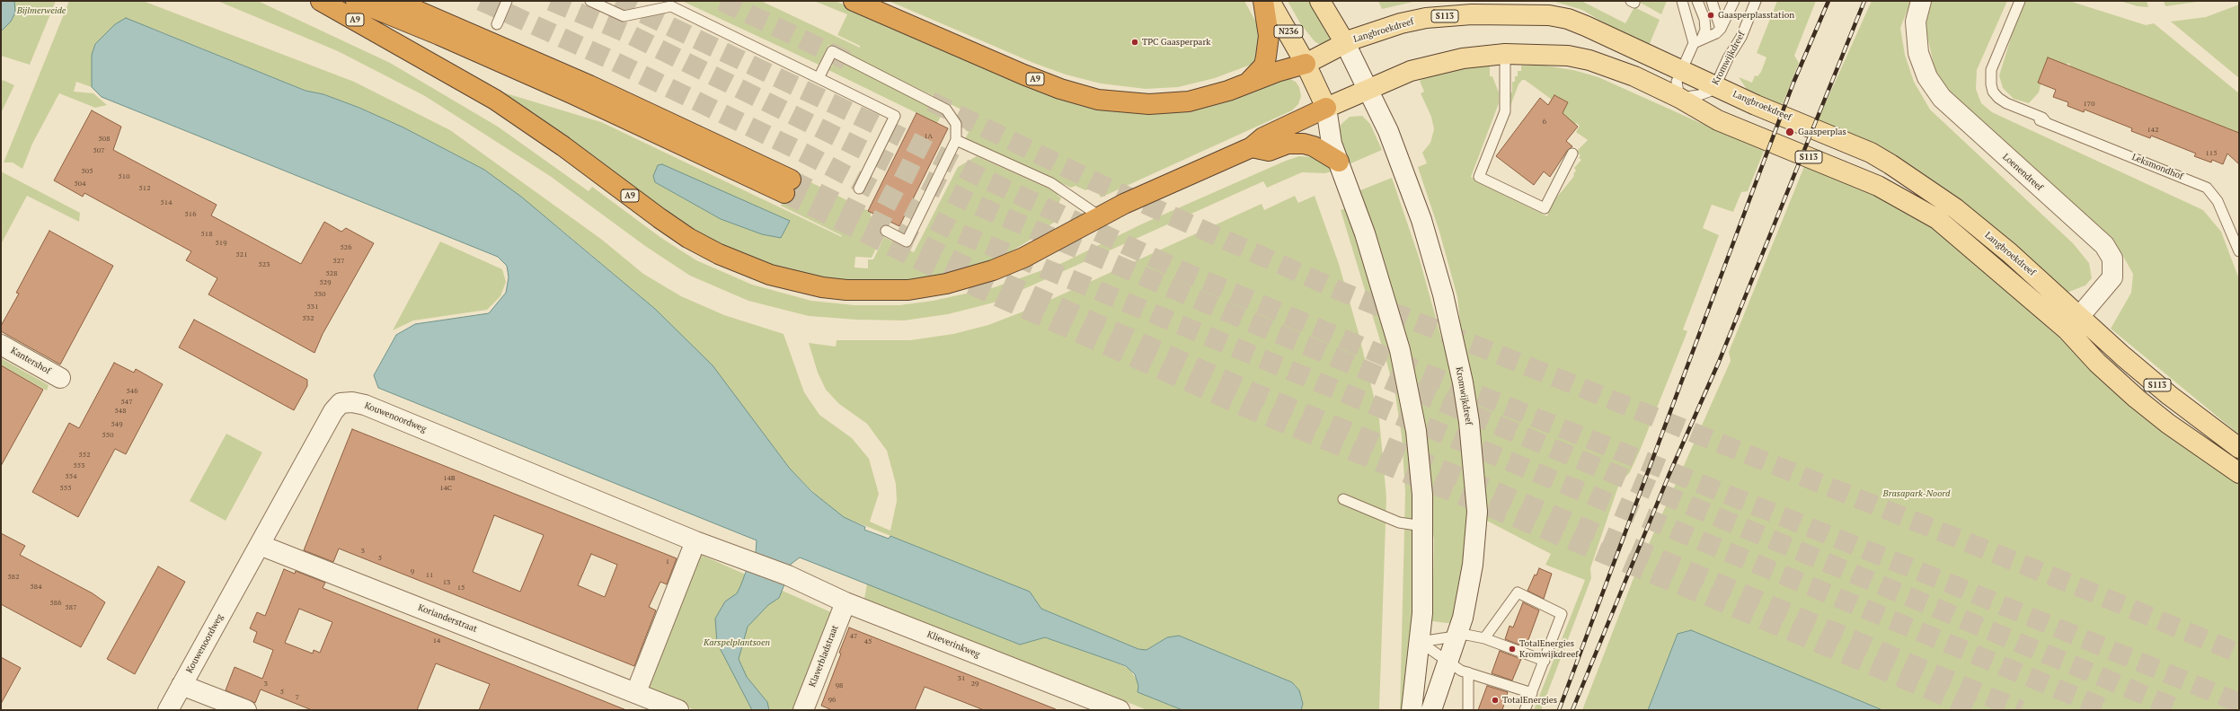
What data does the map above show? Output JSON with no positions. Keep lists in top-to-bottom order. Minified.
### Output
{"streets":{"highway":["A9"],"main road":["S113","Langbroekdreef","N236"],"street":["Kromwijkdreef","Loenendreef","Kantershof","Kouwenoordweg","Korianderstraat","Klieverinkweg","Klaverbladstraat"],"lane":["Leksmondhof"]},"crossings":[["S113","Kromwijkdreef"],["S113","Loenendreef"],["A9","Langbroekdreef"],["A9","N236"],["Langbroekdreef","N236"],["Langbroekdreef","Kromwijkdreef"],["Langbroekdreef","Loenendreef"],["Kouwenoordweg","Korianderstraat"],["Kouwenoordweg","Klieverinkweg"],["Klieverinkweg","Klaverbladstraat"]],"parks":["Bijlmerweide","Brasapark-Noord","Karspelplantsoen"],"places":["Gaasperplasstation","TPC Gaasperpark","Gaasperplas","TotalEnergies Kromwijkdreef","TotalEnergies"],"house_numbers":["170","6","142","1A","508","507","115","505","510","504","512","514","516","518","519","526","521","527","523","528","529","530","531","532","546","547","548","549","550","552","553","554","14B","555","14C","3","5","1","9","11","582","13","584","15","586","587","47","14","45","31","3","29","98","5","7","96"]}
